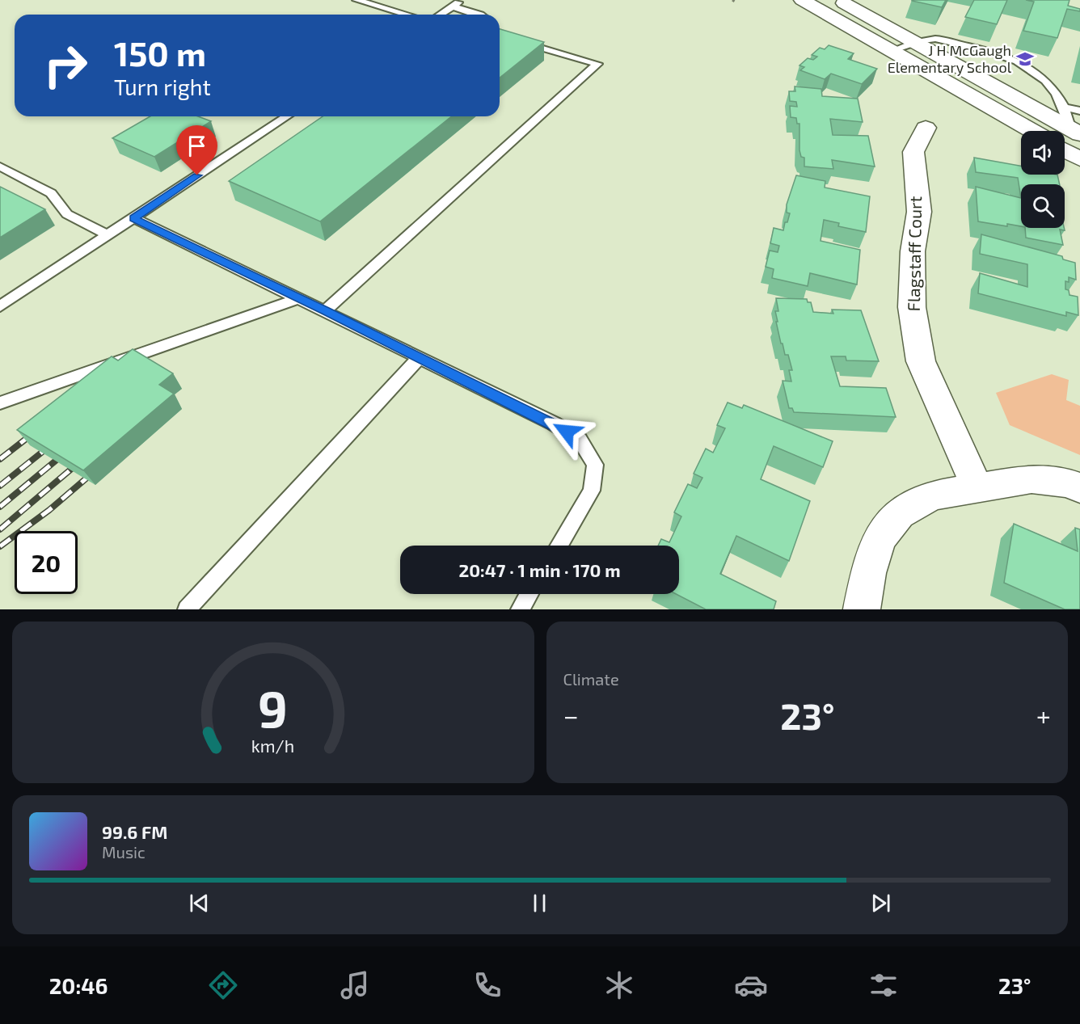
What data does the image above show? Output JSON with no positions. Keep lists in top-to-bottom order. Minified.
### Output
{"streets":{"main road":["Flagstaff Court"]},"places":{"school or university":["J H McGaugh Elementary School"]},"page":{"turn":["150 m","Turn right"],"limit":"20","trip":"20:47 · 1 min · 170 m","tile":"Climate","heat":["−","23°","+"],"song":["99.6 FM","Music"],"tabs":["20:46","23°"],"gauge":["9","km/h"]}}
